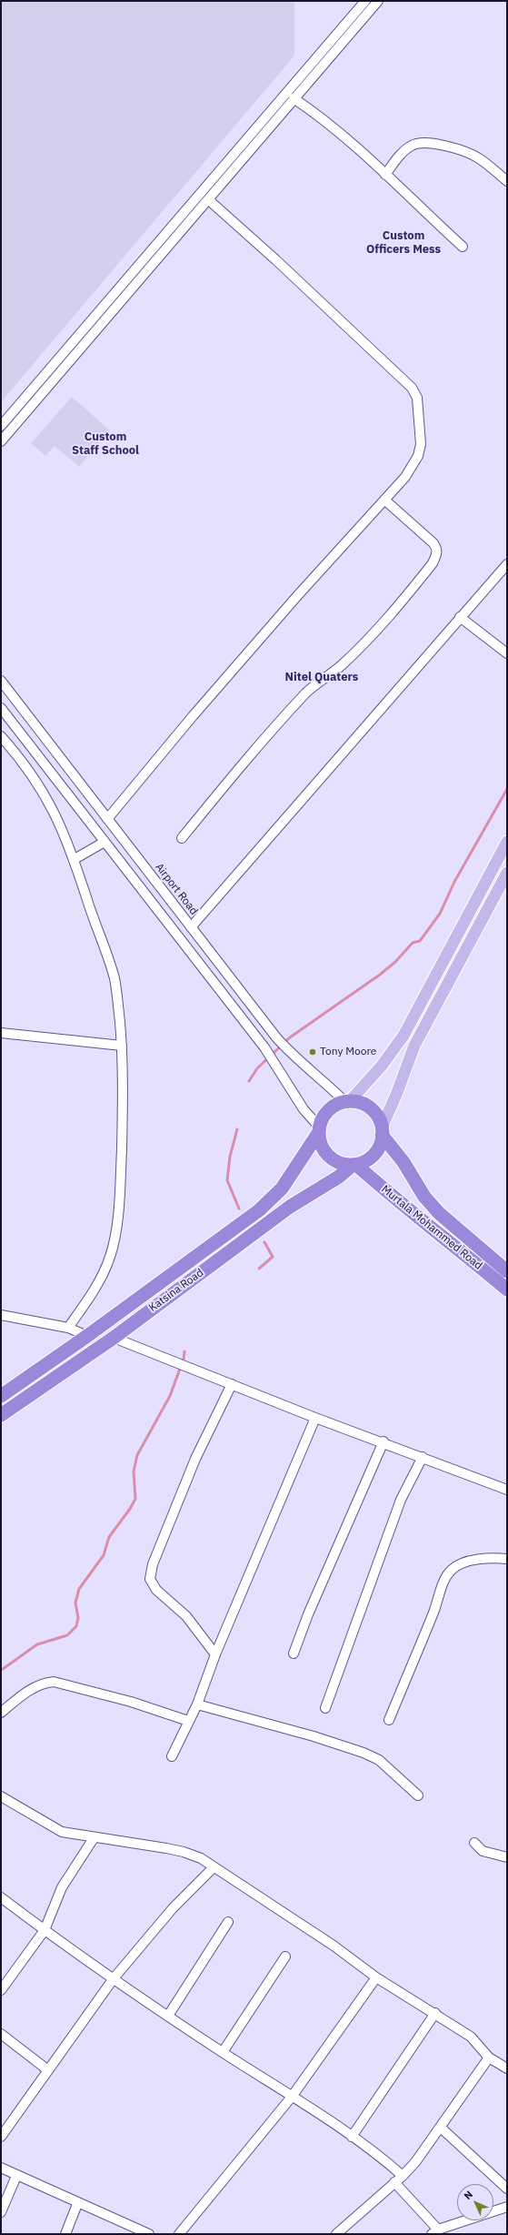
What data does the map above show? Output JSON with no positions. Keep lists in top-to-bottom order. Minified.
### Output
{"streets":{"highway":["Murtala Mohammed Road","Katsina Road"],"street":["Airport Road"]},"crossings":[["Airport Road","Murtala Mohammed Road"],["Airport Road","Katsina Road"],["Murtala Mohammed Road","Katsina Road"]],"districts":["Custom Officers Mess","Custom Staff School","Nitel Quaters"],"places":["Tony Moore"],"north":"top left"}
